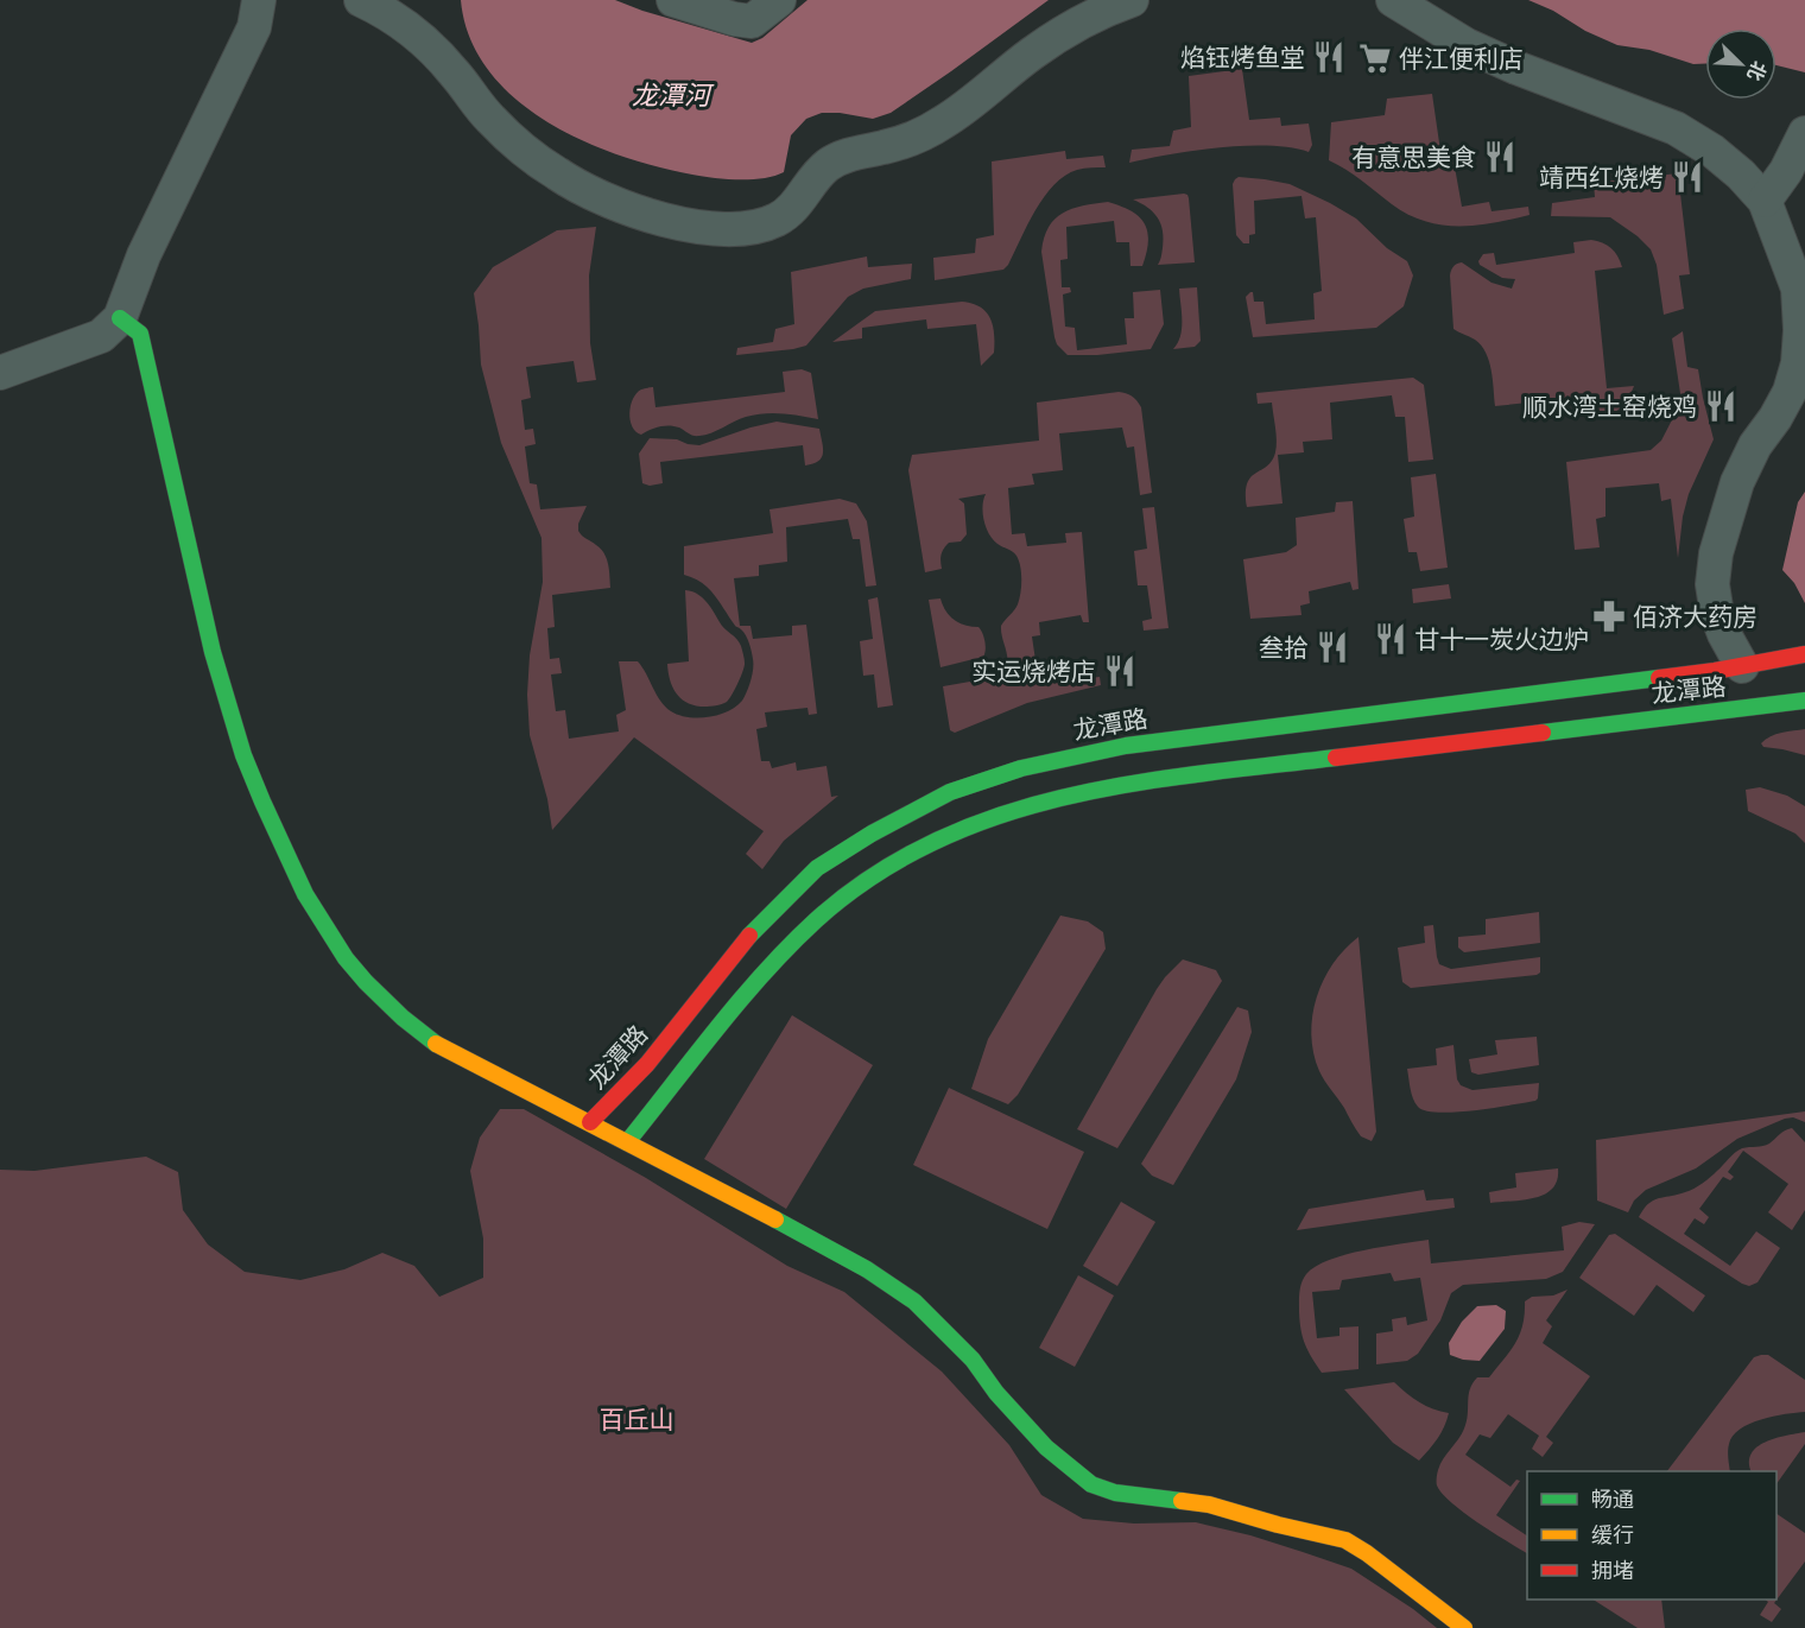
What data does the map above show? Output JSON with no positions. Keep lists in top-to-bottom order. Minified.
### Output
{"streets":{"main road":["龙潭路"]},"water":["龙潭河"],"parks":["百丘山"],"places":{"restaurant":["焰钰烤鱼堂","有意思美食","靖西红烧烤","顺水湾土窑烧鸡","甘十一炭火边炉","叁拾","实运烧烤店"],"supermarket":["伴江便利店"],"pharmacy":["佰济大药房"]},"legend":["畅通","缓行","拥堵"],"north":"bottom right"}
